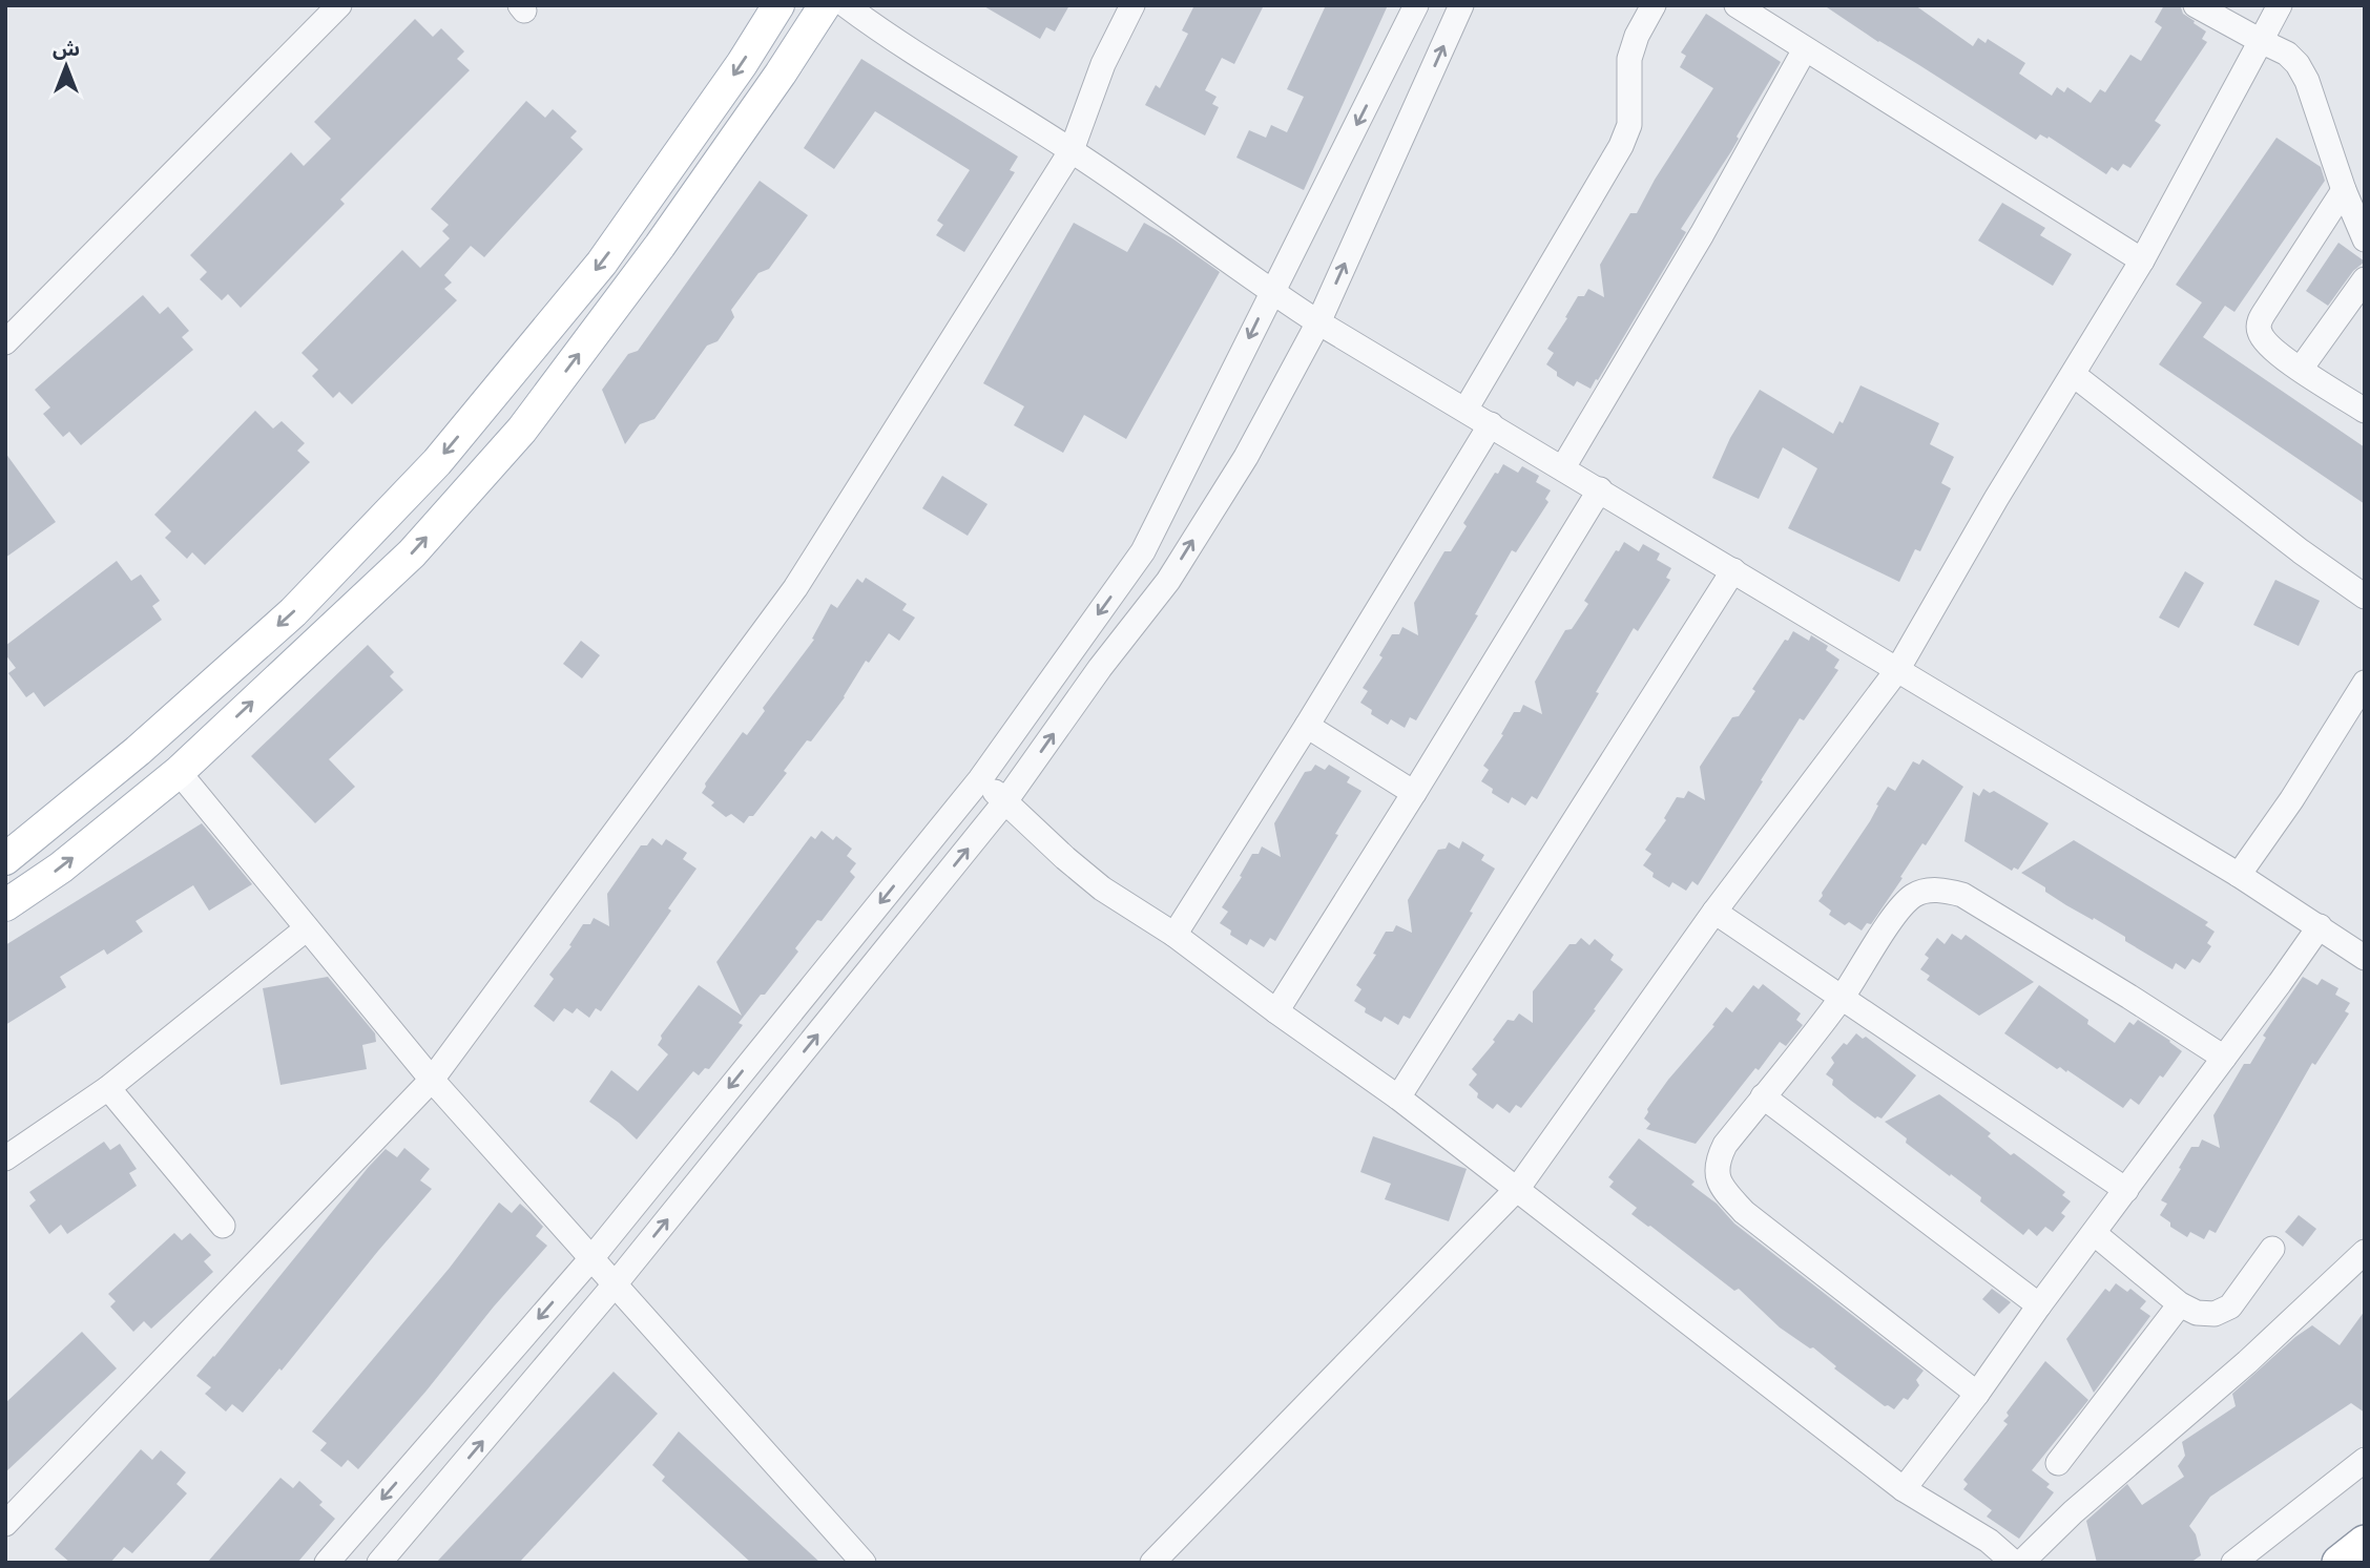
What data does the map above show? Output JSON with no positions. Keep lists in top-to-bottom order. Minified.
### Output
{"north":"top"}
